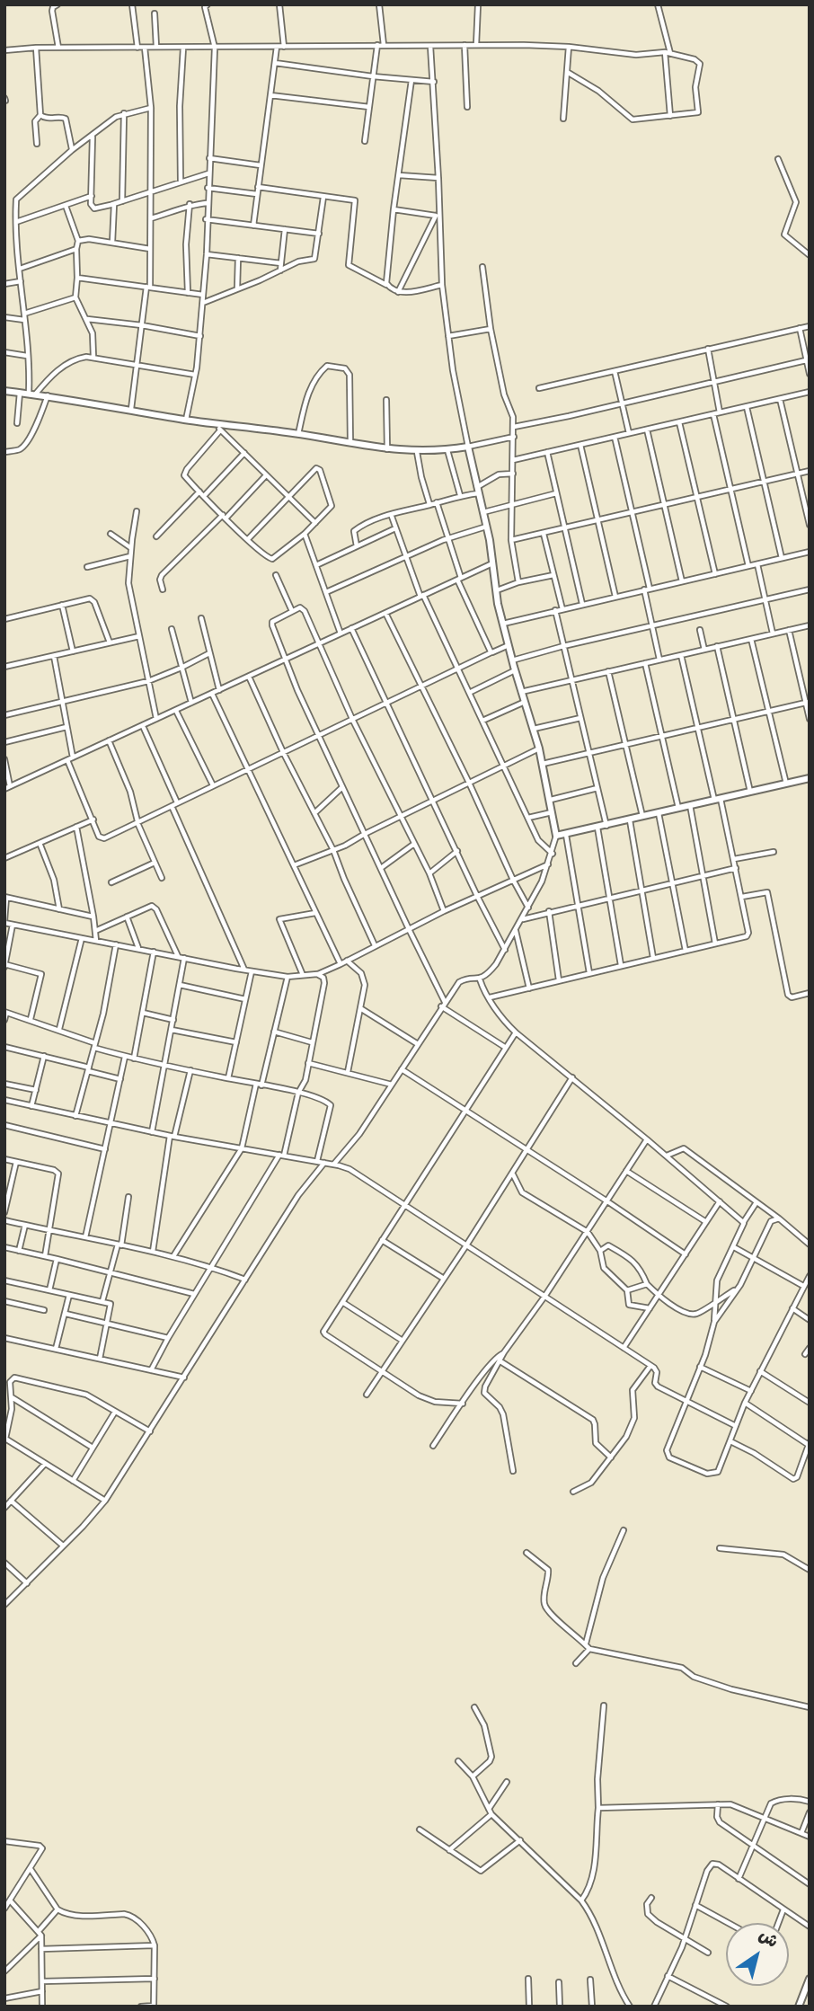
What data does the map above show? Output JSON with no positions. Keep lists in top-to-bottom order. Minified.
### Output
{"north":"top right"}
